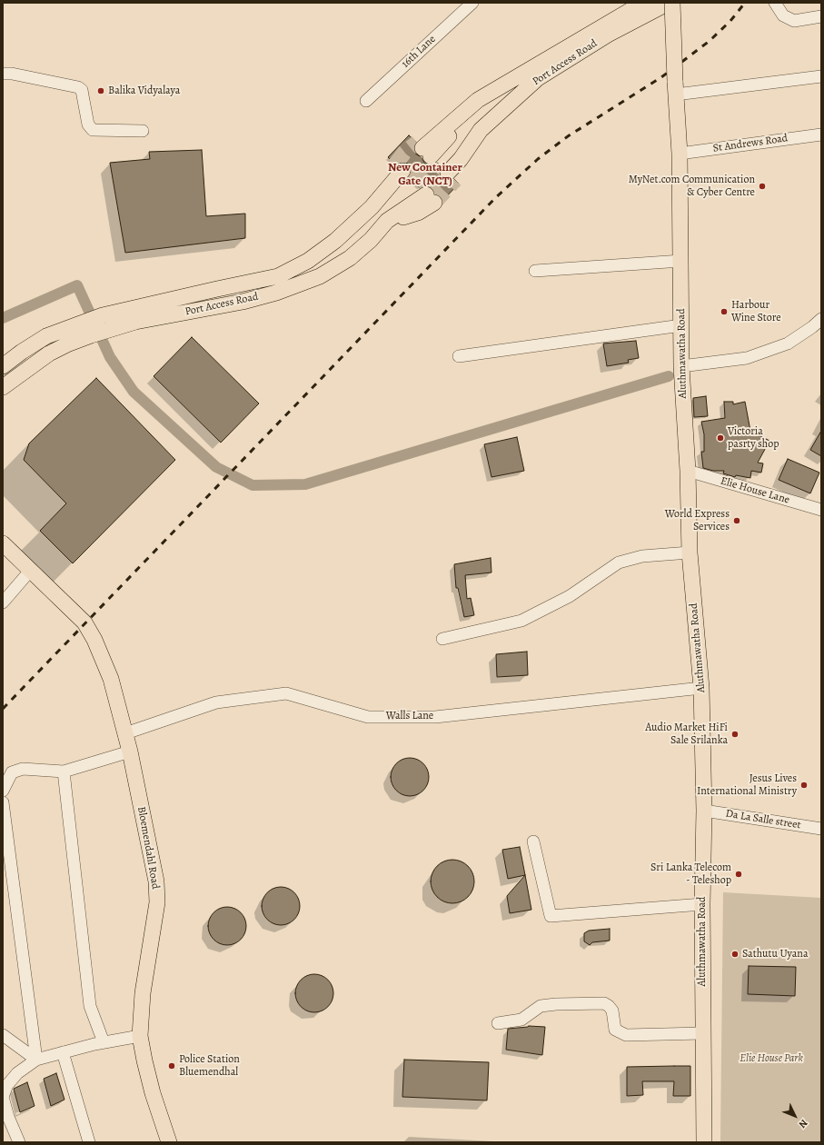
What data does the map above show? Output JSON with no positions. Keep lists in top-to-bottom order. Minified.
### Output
{"streets":{"main road":["Port Access Road","Aluthmawatha Road","Bloemendahl Road"],"street":["16th Lane","St Andrews Road","Elie House Lane","Walls Lane","Da La Salle street"]},"crossings":[["St Andrews Road","Aluthmawatha Road"],["Aluthmawatha Road","Elie House Lane"],["Aluthmawatha Road","Walls Lane"],["Aluthmawatha Road","Da La Salle street"],["Walls Lane","Bloemendahl Road"]],"districts":["New Container Gate (NCT)"],"parks":["Elie House Park"],"places":["Balika Vidyalaya","MyNet.com Communication & Cyber Centre","Harbour Wine Store","Victoria pasrty shop","World Express Services","Audio Market HiFi Sale Srilanka","Jesus Lives International Ministry","Sri Lanka Telecom - Teleshop","Sathutu Uyana","Police Station Bluemendhal"],"north":"bottom right"}
